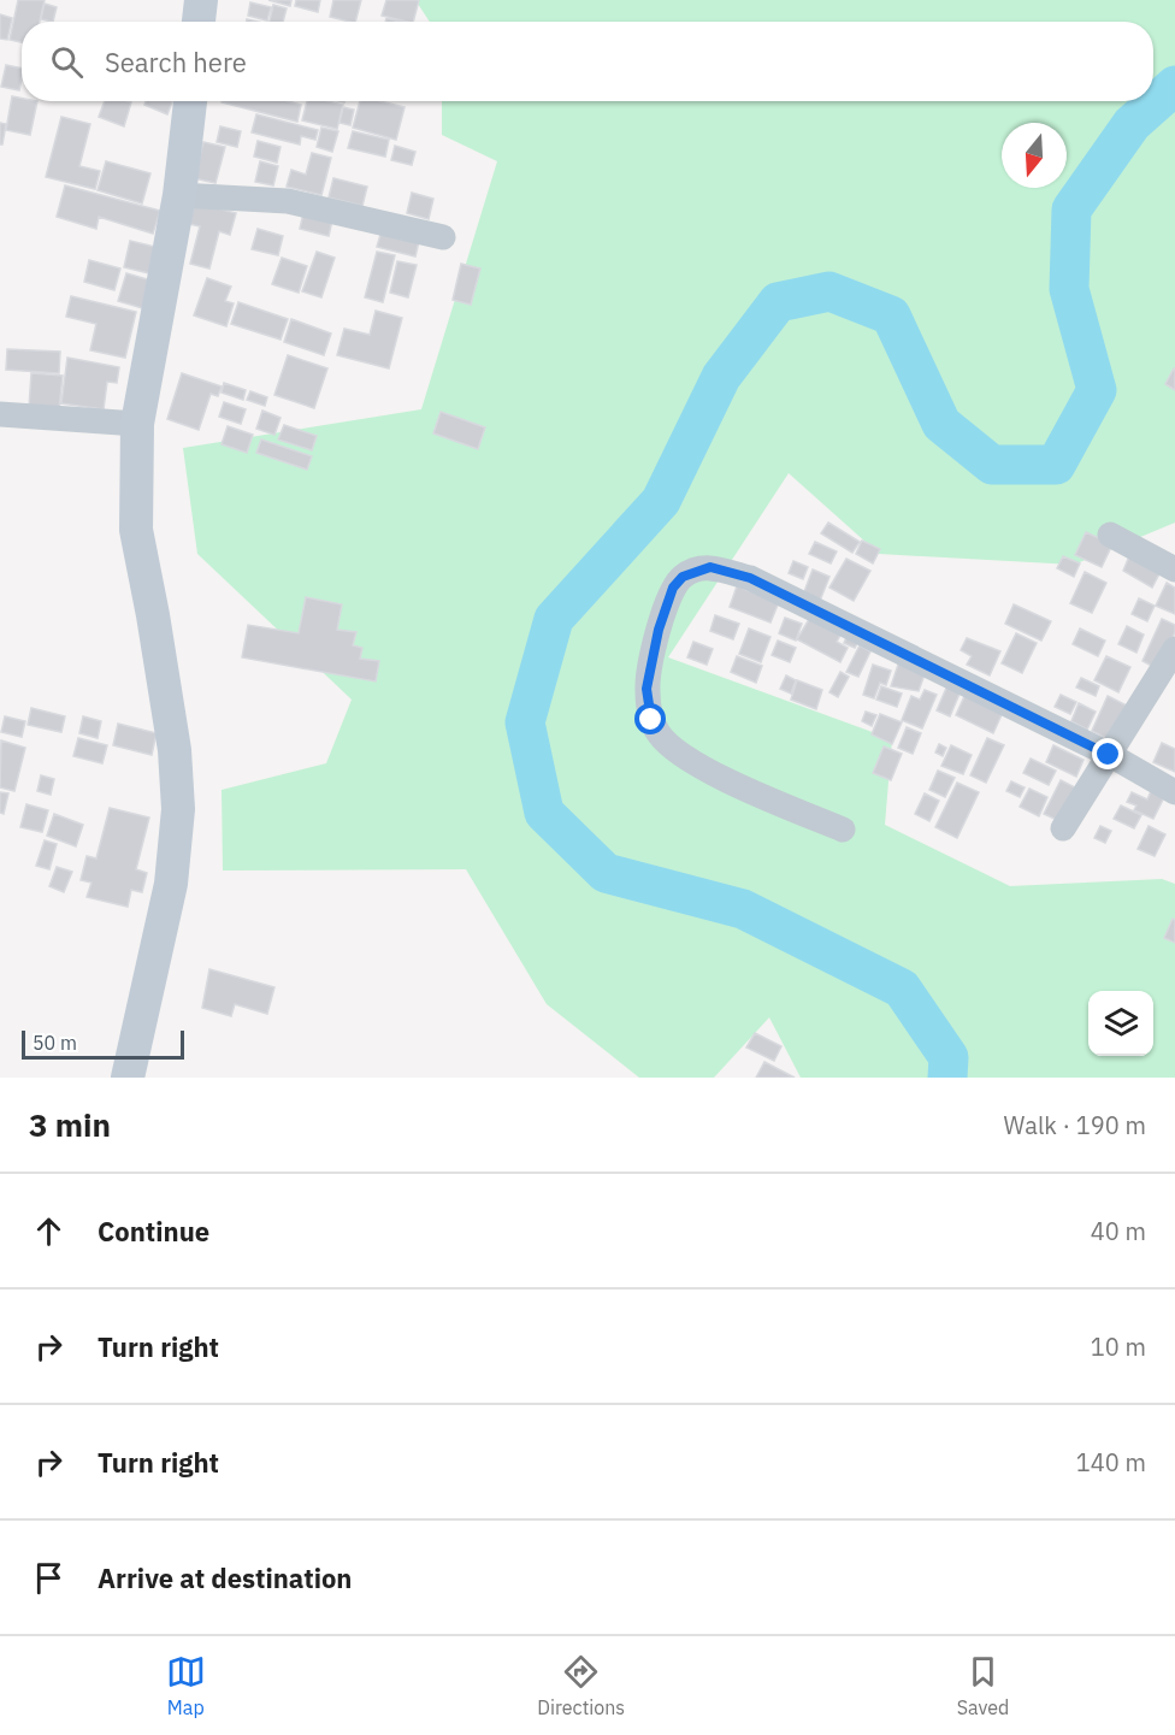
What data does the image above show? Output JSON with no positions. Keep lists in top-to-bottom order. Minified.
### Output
{"scale_bar":"50 m","north":"bottom","page":{"search":"Search here","scale":"50 m","heading":["3 min","Walk · 190 m"],"list":[["Continue","40 m"],["Turn right","10 m"],["Turn right","140 m"],"Arrive at destination"],"nav":["Map","Directions","Saved"]}}
